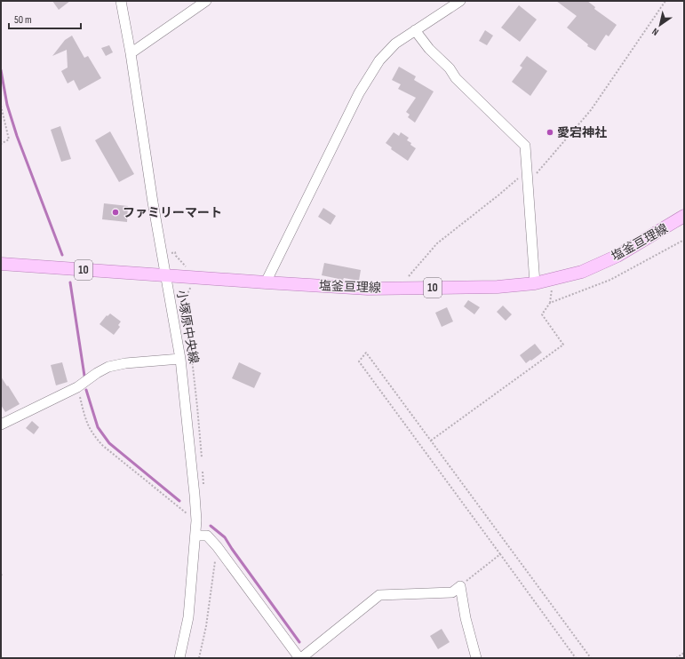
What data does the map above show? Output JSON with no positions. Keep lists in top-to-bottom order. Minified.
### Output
{"streets":{"main road":["塩釜亘理線","10"],"street":["小塚原中央線"]},"crossings":[["塩釜亘理線","小塚原中央線"]],"places":["愛宕神社","ファミリーマート"],"scale_bar":"50 m","north":"bottom left"}
